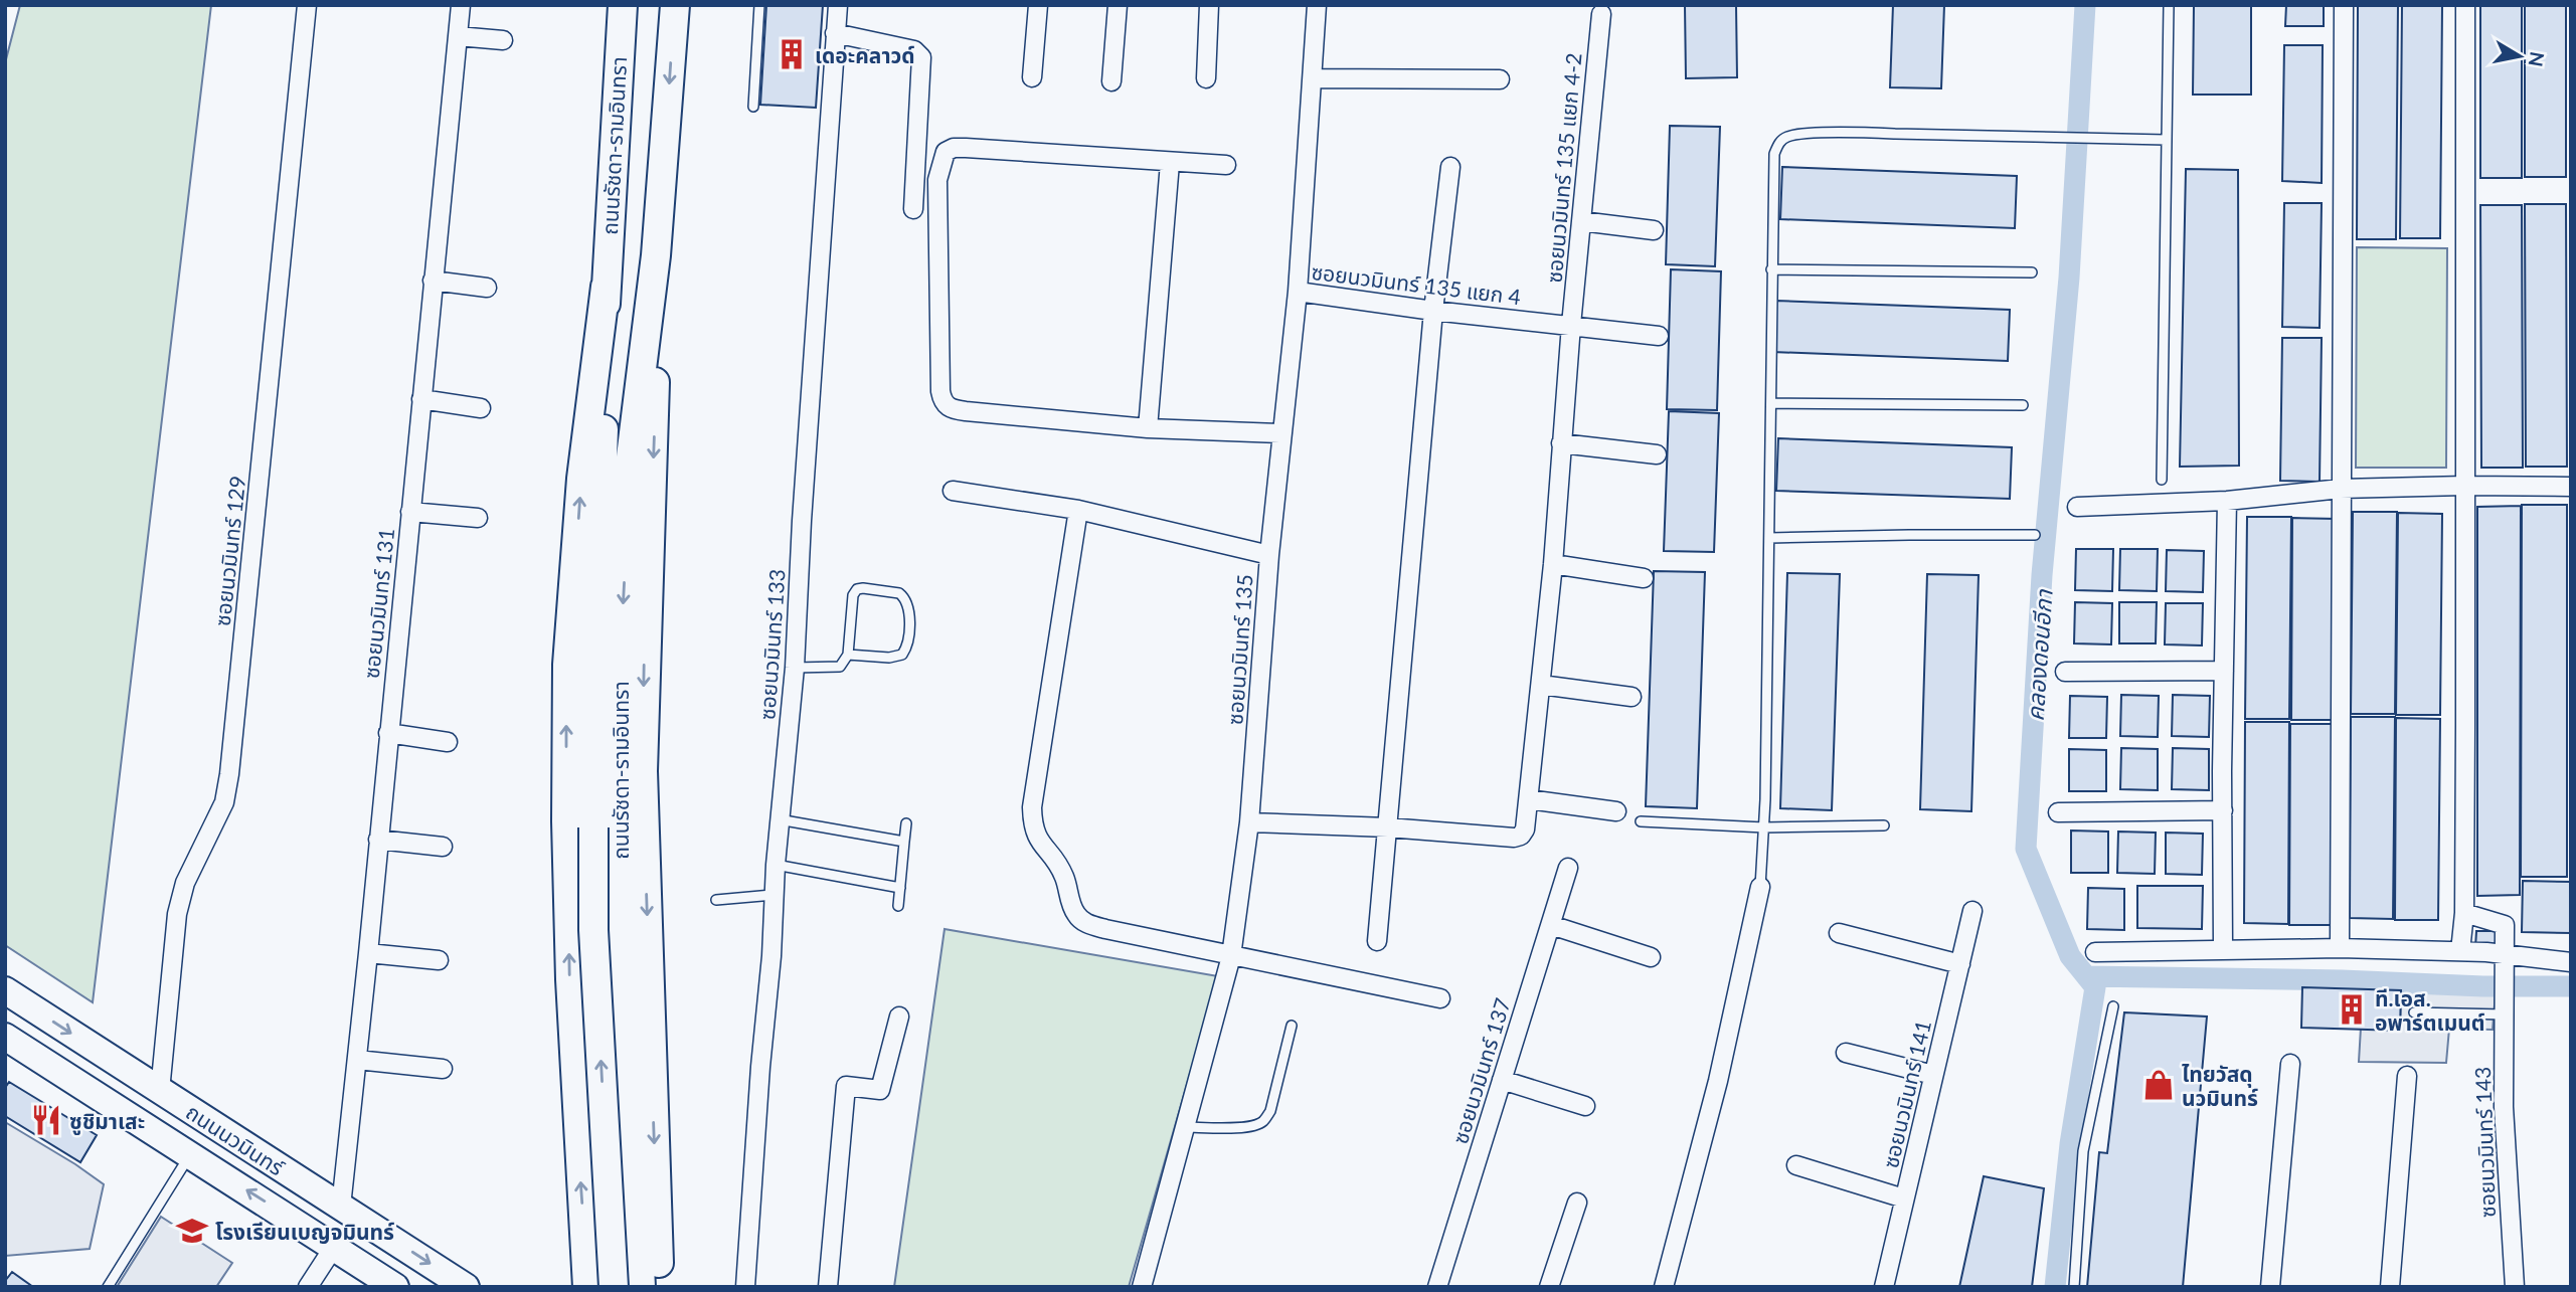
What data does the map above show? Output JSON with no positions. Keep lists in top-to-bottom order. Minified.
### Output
{"streets":{"main road":["ถนนรัชดา-รามอินทรา","ถนนนวมินทร์"],"street":["ซอยนวมินทร์ 135 แยก 4-2","ซอยนวมินทร์ 135 แยก 4","ซอยนวมินทร์ 129","ซอยนวมินทร์ 131","ซอยนวมินทร์ 133","ซอยนวมินทร์ 135","ซอยนวมินทร์ 137","ซอยนวมินทร์ 141","ซอยนวมินทร์ 143"]},"crossings":[["ซอยนวมินทร์ 135 แยก 4-2","ซอยนวมินทร์ 135 แยก 4"],["ซอยนวมินทร์ 135 แยก 4-2","ซอยนวมินทร์ 135"],["ซอยนวมินทร์ 135 แยก 4","ซอยนวมินทร์ 135"],["ซอยนวมินทร์ 129","ถนนนวมินทร์"],["ซอยนวมินทร์ 131","ถนนนวมินทร์"]],"water":["คลองดอนอีกา"],"places":{"building":["เดอะคลาวด์","ที.เอส. อพาร์ตเมนต์"],"shop":["ไทยวัสดุ นวมินทร์"],"restaurant":["ซูชิมาเสะ"],"school or university":["โรงเรียนเบญจมินทร์"]},"north":"right"}
